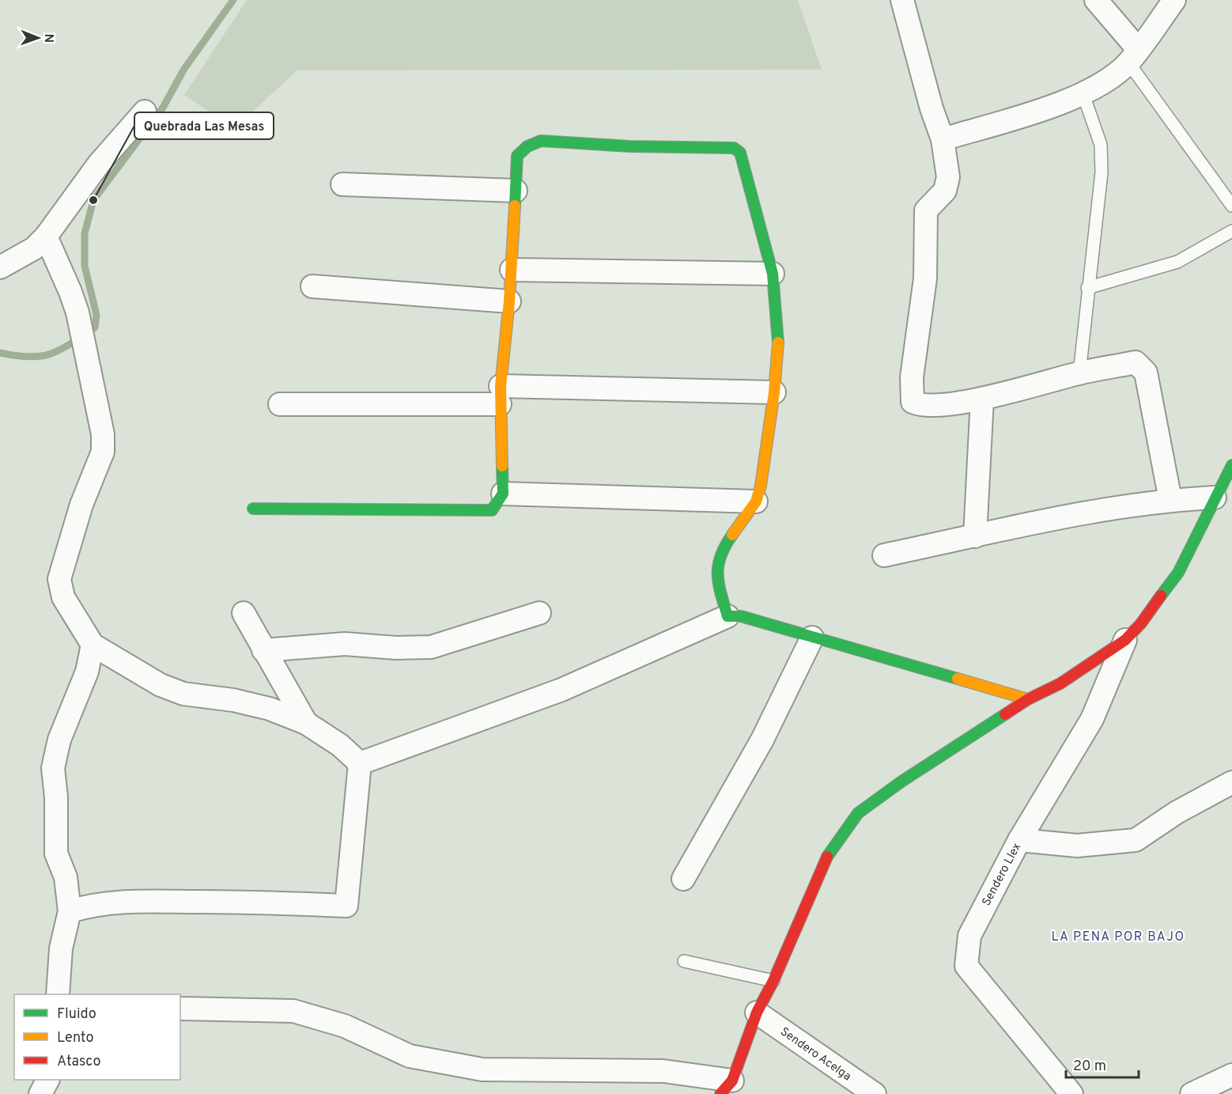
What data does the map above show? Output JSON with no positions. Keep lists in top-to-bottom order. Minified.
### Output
{"streets":{"street":["Sendero Llex","Sendero Acelga"]},"districts":["LA PENA POR BAJO"],"places":["Quebrada Las Mesas"],"legend":["Fluido","Lento","Atasco"],"scale_bar":"20 m","north":"right"}
